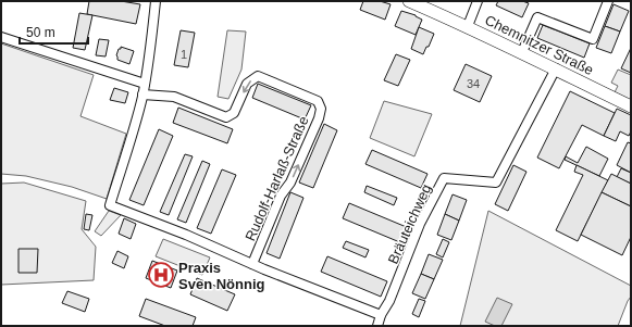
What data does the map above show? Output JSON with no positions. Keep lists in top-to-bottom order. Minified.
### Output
{"streets":{"street":["Chemnitzer Straße","Rudolf-Harlaß-Straße","Bräuteichweg"]},"crossings":[["Chemnitzer Straße","Bräuteichweg"],["Rudolf-Harlaß-Straße","Bräuteichweg"]],"places":{"hospital":["Praxis Sven Nönnig"]},"house_numbers":["1","34"],"scale_bar":"50 m"}
